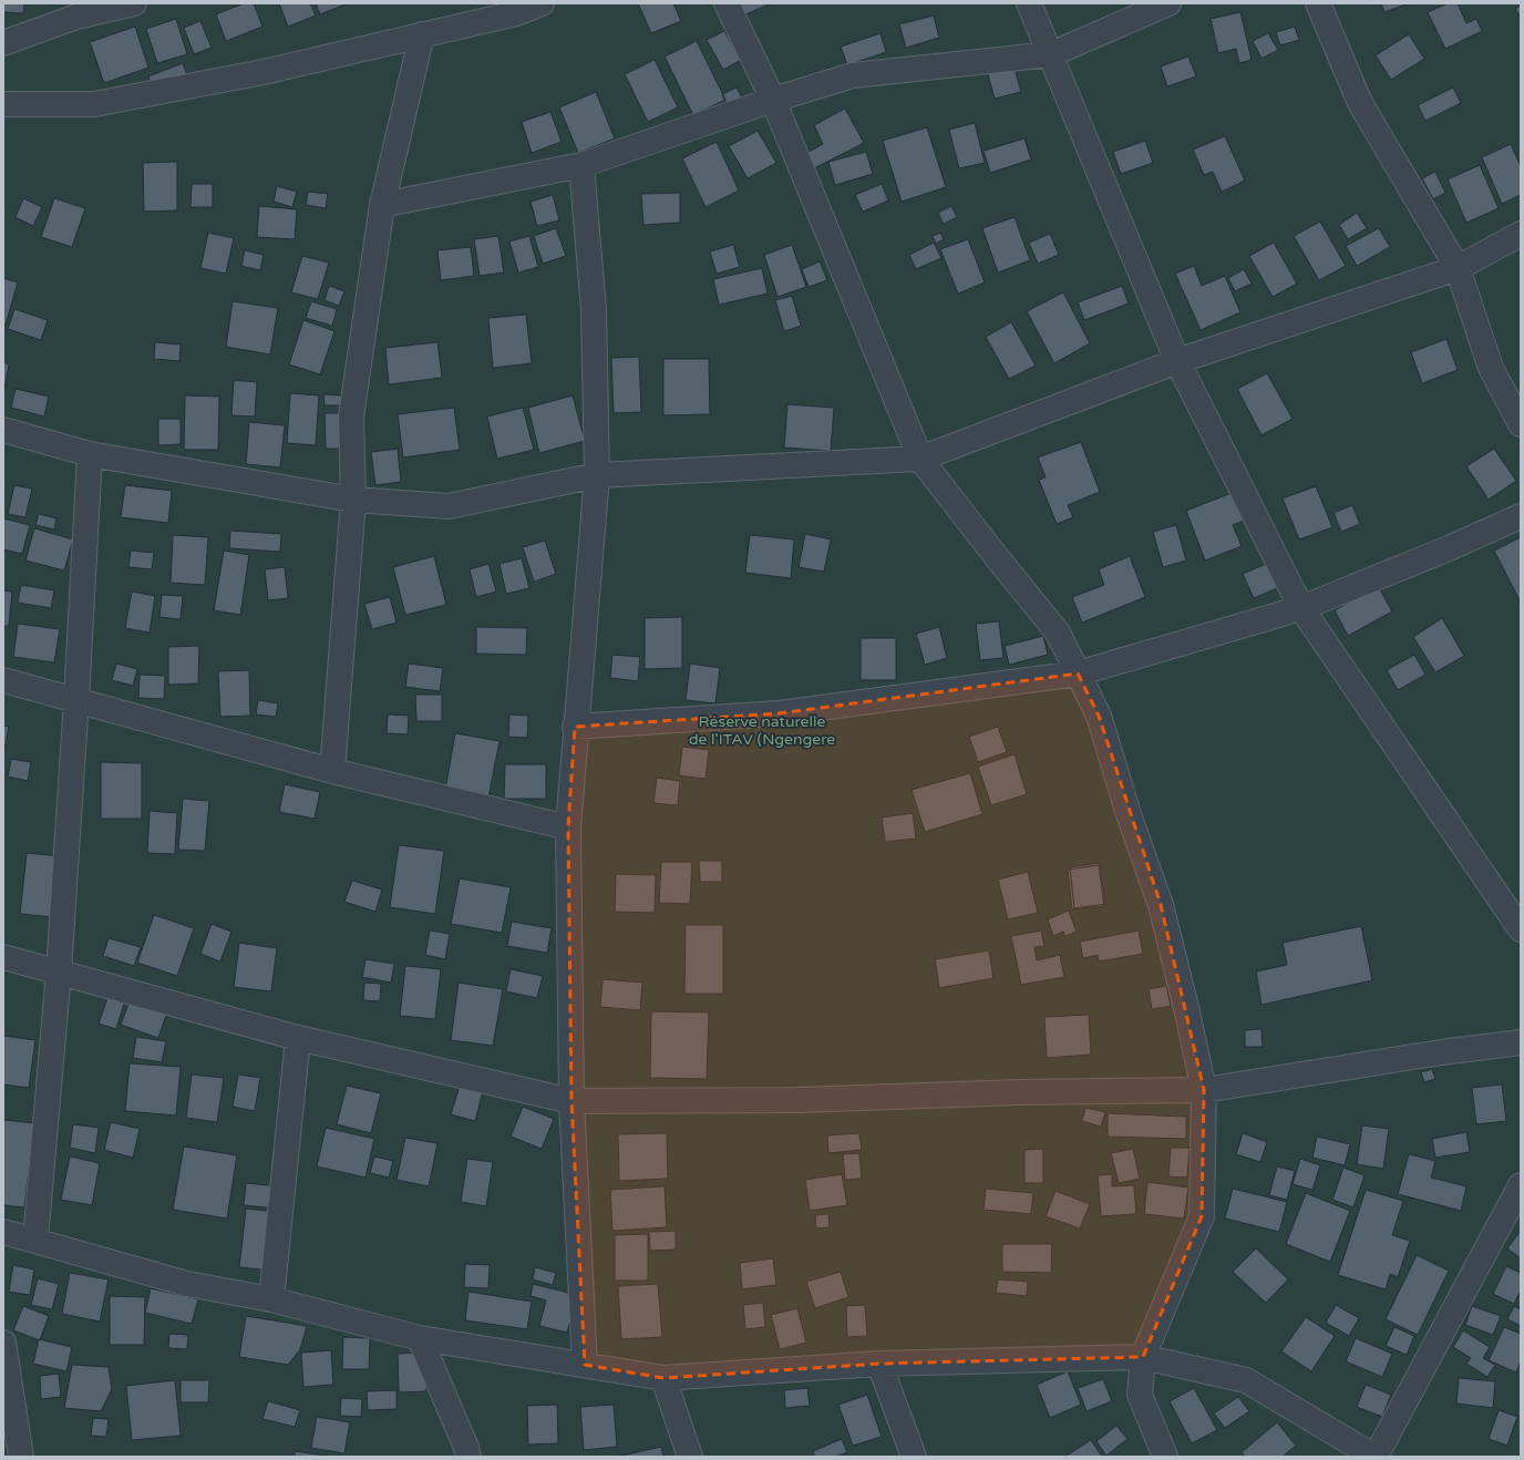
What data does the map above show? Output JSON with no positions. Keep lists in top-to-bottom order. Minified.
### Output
{"parks":["Réserve naturelle de l'ITAV (Ngengere"]}
